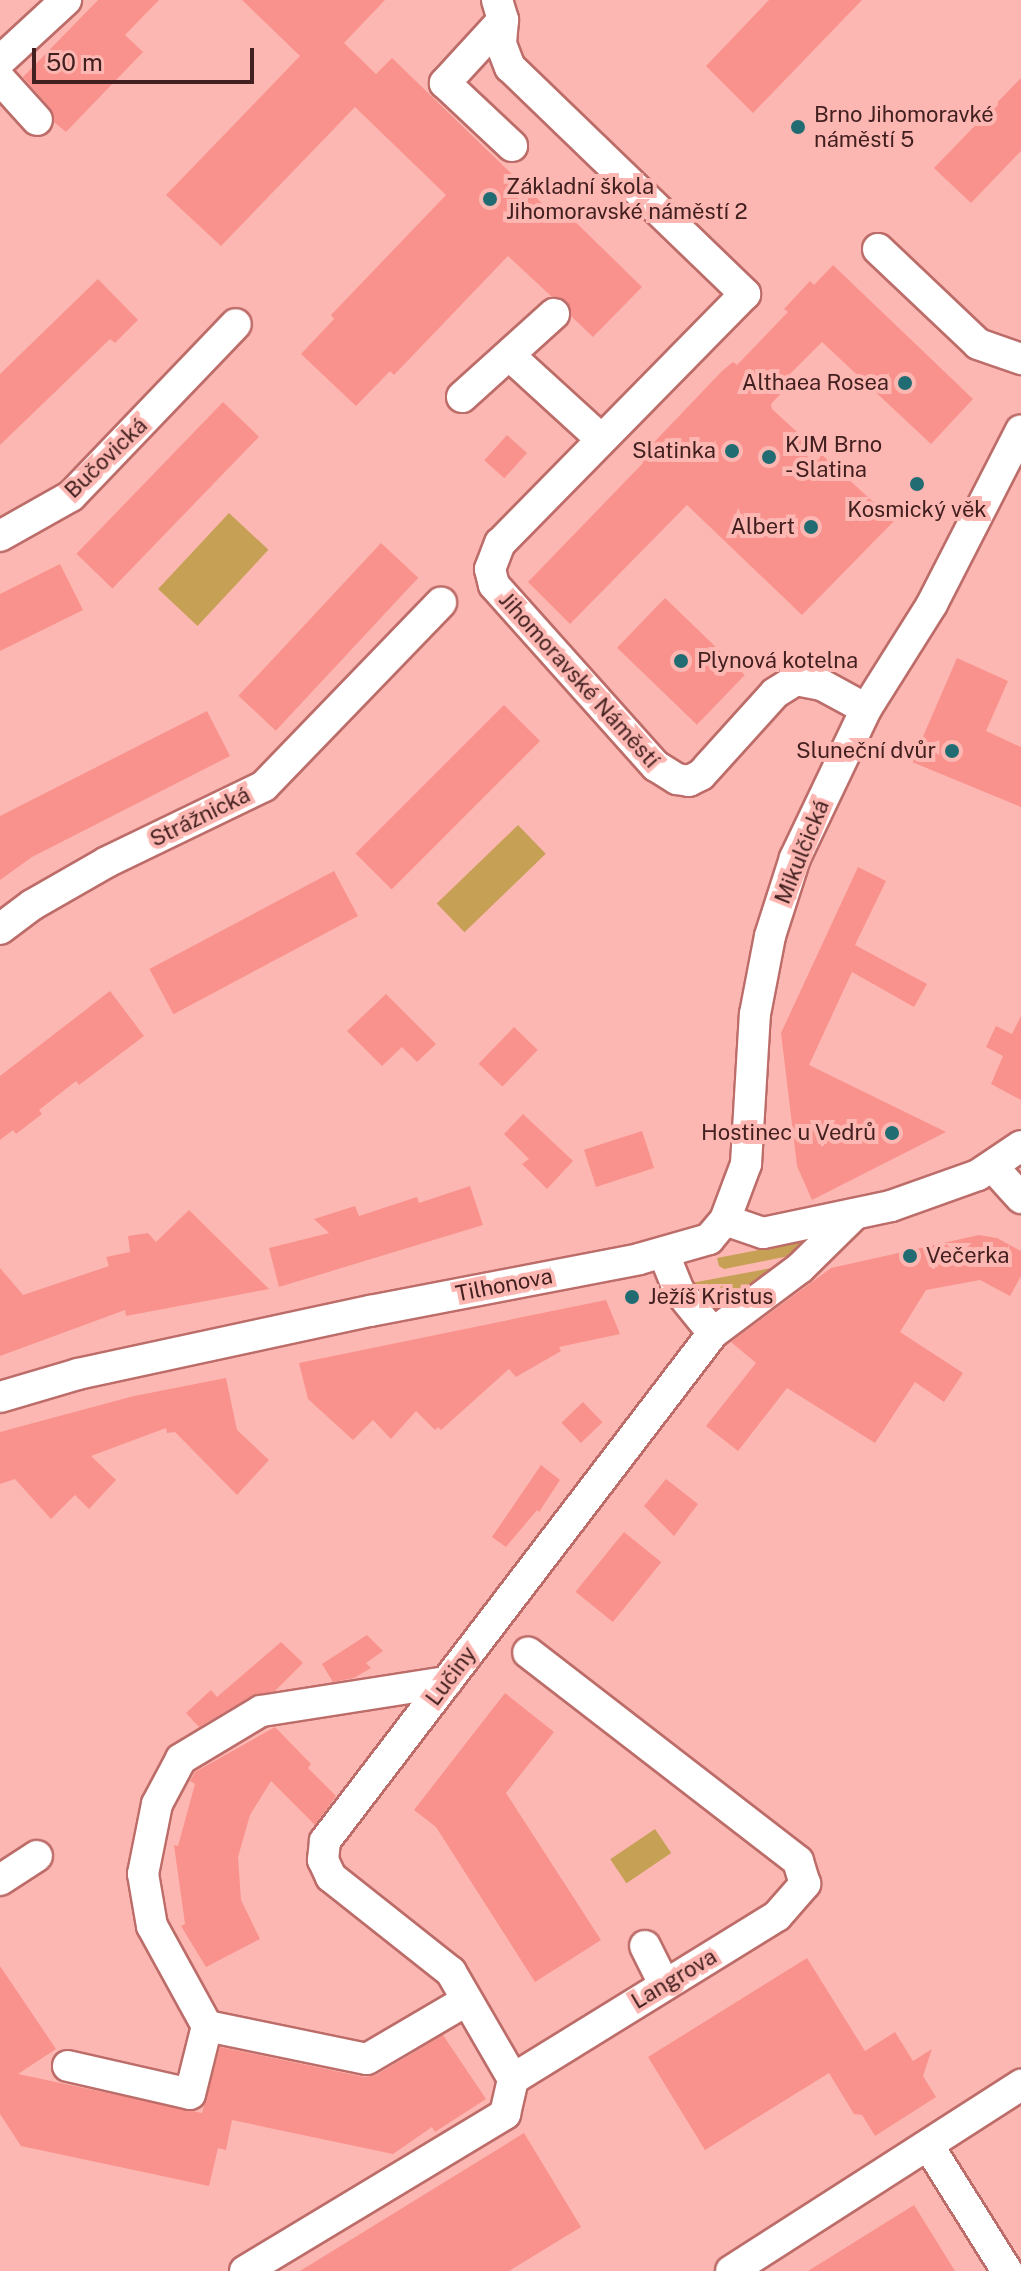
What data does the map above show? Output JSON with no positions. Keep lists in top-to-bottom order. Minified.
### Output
{"streets":{"street":["Bučovická","Jihomoravské Náměstí","Strážnická","Mikulčická","Tilhonova","Lučiny","Langrova"]},"crossings":[["Jihomoravské Náměstí","Mikulčická"],["Mikulčická","Tilhonova"],["Lučiny","Langrova"]],"places":["Brno Jihomoravké náměstí 5","Základní škola Jihomoravské náměstí 2","Althaea Rosea","Slatinka","KJM Brno - Slatina","Kosmický věk","Albert","Plynová kotelna","Sluneční dvůr","Hostinec u Vedrů","Večerka","Ježíš Kristus"],"scale_bar":"50 m"}
